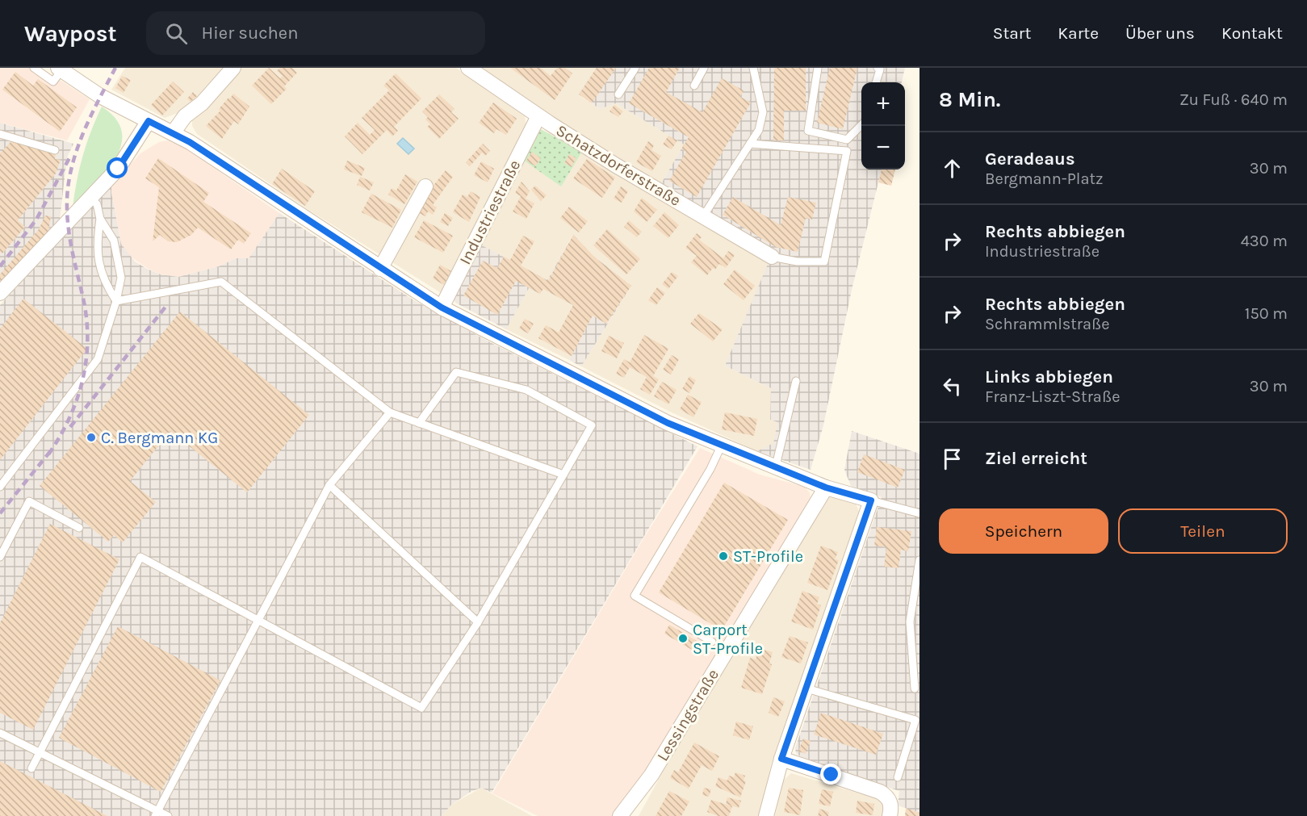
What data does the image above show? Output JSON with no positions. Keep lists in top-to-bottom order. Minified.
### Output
{"streets":{"street":["Schatzdorferstraße","Industriestraße","Lessingstraße"]},"crossings":[["Schatzdorferstraße","Industriestraße"]],"places":["C. Bergmann KG","ST-Profile","Carport ST-Profile"],"page":{"header":"Waypost","search":"Hier suchen","nav":["Start","Karte","Über uns","Kontakt"],"heading":["8 Min.","Zu Fuß · 640 m"],"map_buttons":["+","−"],"list":[["Geradeaus","Bergmann-Platz","30 m"],["Rechts abbiegen","Industriestraße","430 m"],["Rechts abbiegen","Schrammlstraße","150 m"],["Links abbiegen","Franz-Liszt-Straße","30 m"],"Ziel erreicht"],"buttons":["Speichern","Teilen"]}}
